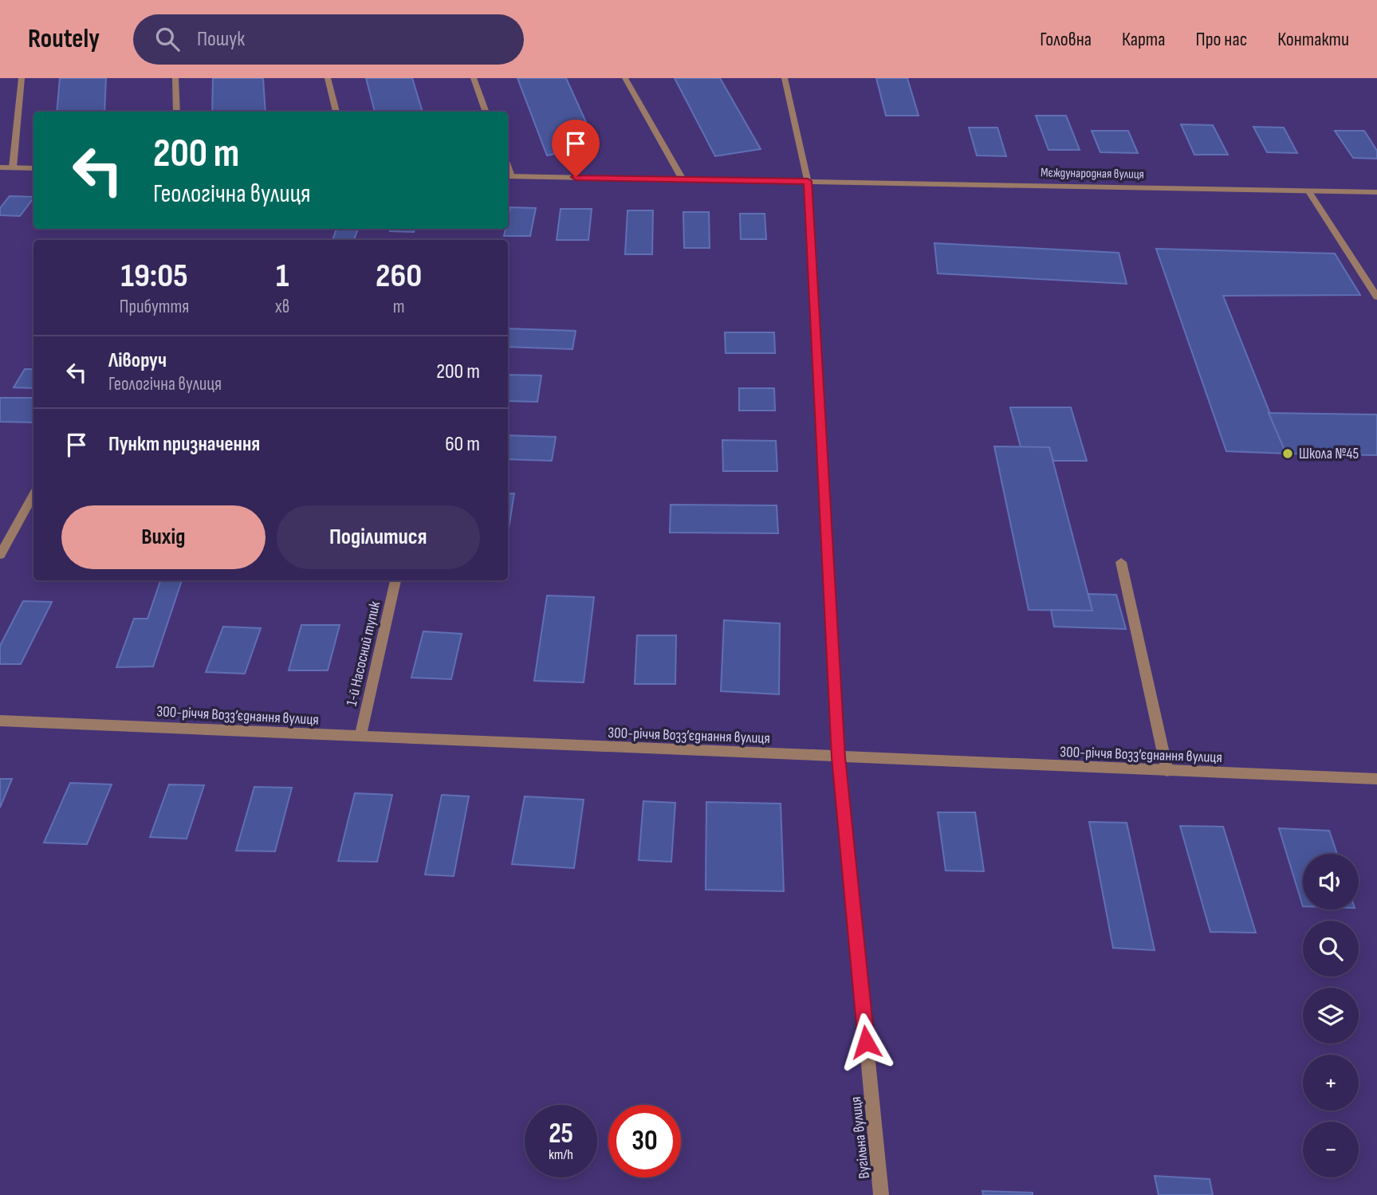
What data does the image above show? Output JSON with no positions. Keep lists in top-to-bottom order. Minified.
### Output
{"streets":{"street":["Мєждународная вулиця","1-й Насосний тупик","300-річчя Возз’єднання вулиця","Вугільна вулиця"]},"crossings":[["Мєждународная вулиця","Вугільна вулиця"],["1-й Насосний тупик","300-річчя Возз’єднання вулиця"],["300-річчя Возз’єднання вулиця","Вугільна вулиця"]],"places":["Школа №45"],"page":{"header":"Routely","search":"Пошук","nav":["Головна","Карта","Про нас","Контакти"],"turn":["200 m","Геологічна вулиця"],"eta":["19:05","Прибуття","1","хв","260","m"],"list":[{"name":"Ліворуч","note":"Геологічна вулиця","value":"200 m"},{"name":"Пункт призначення","value":"60 m"}],"buttons":["Вихід","Поділитися"],"map_buttons":["+","−"],"speed":"25 km/h","limit":"30"}}
